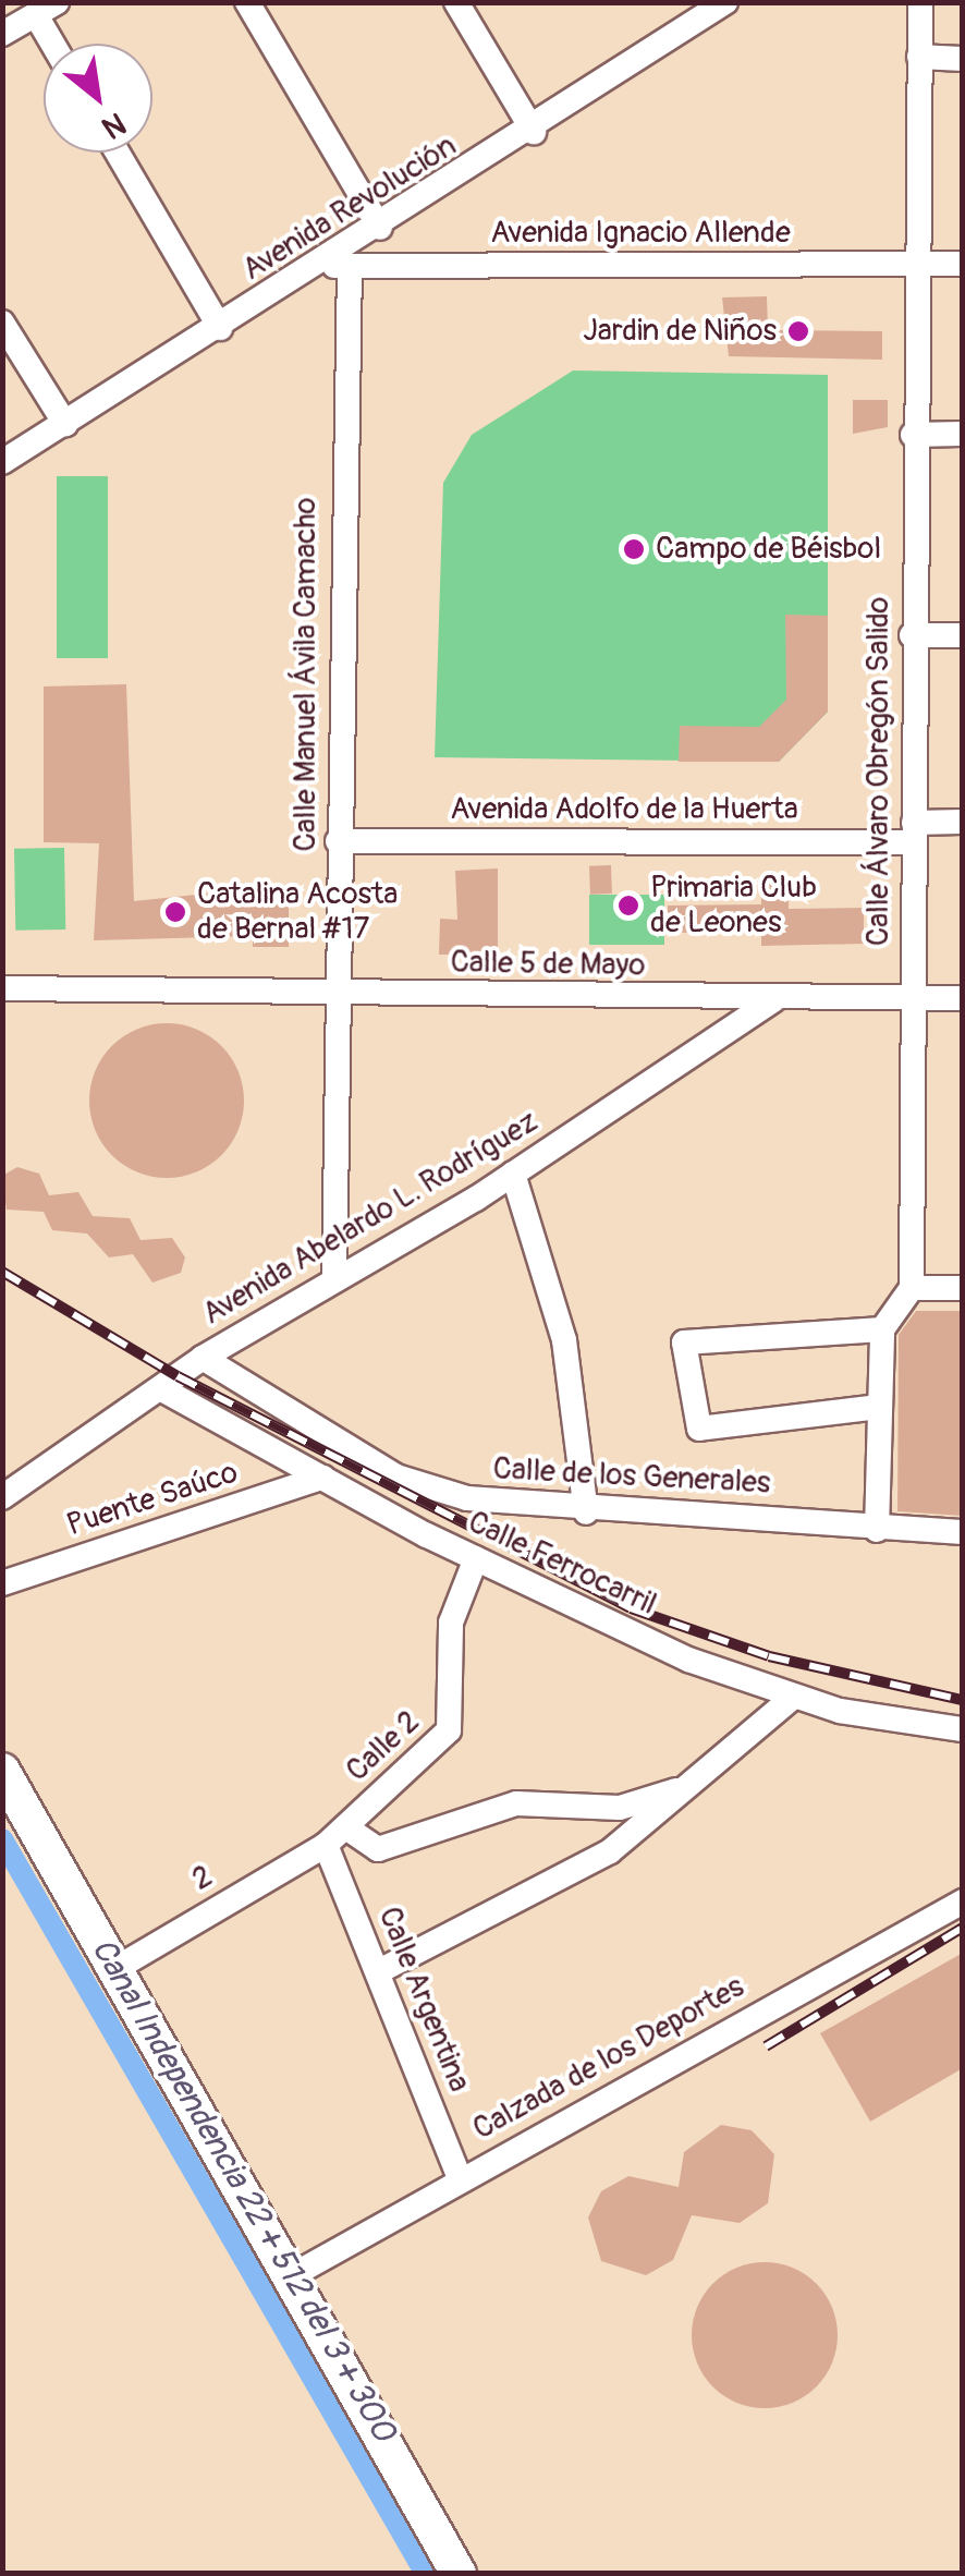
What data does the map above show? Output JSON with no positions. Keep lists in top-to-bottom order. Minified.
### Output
{"streets":{"street":["Avenida Revolución","Avenida Ignacio Allende","Calle Manuel Ávila Camacho","Calle Álvaro Obregón Salido","Avenida Adolfo de la Huerta","Calle 5 de Mayo","Avenida Abelardo L. Rodríguez","Calle de los Generales","Puente Saúco","Calle Ferrocarril","Calle 2","2","Calle Argentina","Calzada de los Deportes"]},"crossings":[["Avenida Revolución","Avenida Ignacio Allende"],["Avenida Ignacio Allende","Calle Manuel Ávila Camacho"],["Avenida Ignacio Allende","Calle Álvaro Obregón Salido"],["Calle Manuel Ávila Camacho","Avenida Adolfo de la Huerta"],["Calle Manuel Ávila Camacho","Calle 5 de Mayo"],["Calle Manuel Ávila Camacho","Avenida Abelardo L. Rodríguez"],["Calle Álvaro Obregón Salido","Avenida Adolfo de la Huerta"],["Calle Álvaro Obregón Salido","Calle 5 de Mayo"],["Calle 5 de Mayo","Avenida Abelardo L. Rodríguez"],["Avenida Abelardo L. Rodríguez","Calle de los Generales"],["Avenida Abelardo L. Rodríguez","Calle Ferrocarril"],["Puente Saúco","Calle Ferrocarril"],["Calle Ferrocarril","Calle 2"],["Calle 2","2"],["Calle 2","Calle Argentina"],["2","Calle Argentina"],["Calle Argentina","Calzada de los Deportes"]],"water":["Canal Independencia 22 + 512 del 3 + 300"],"places":["Jardin de Niños","Campo de Béisbol","Primaria Club de Leones","Catalina Acosta de Bernal #17"],"north":"bottom right"}
